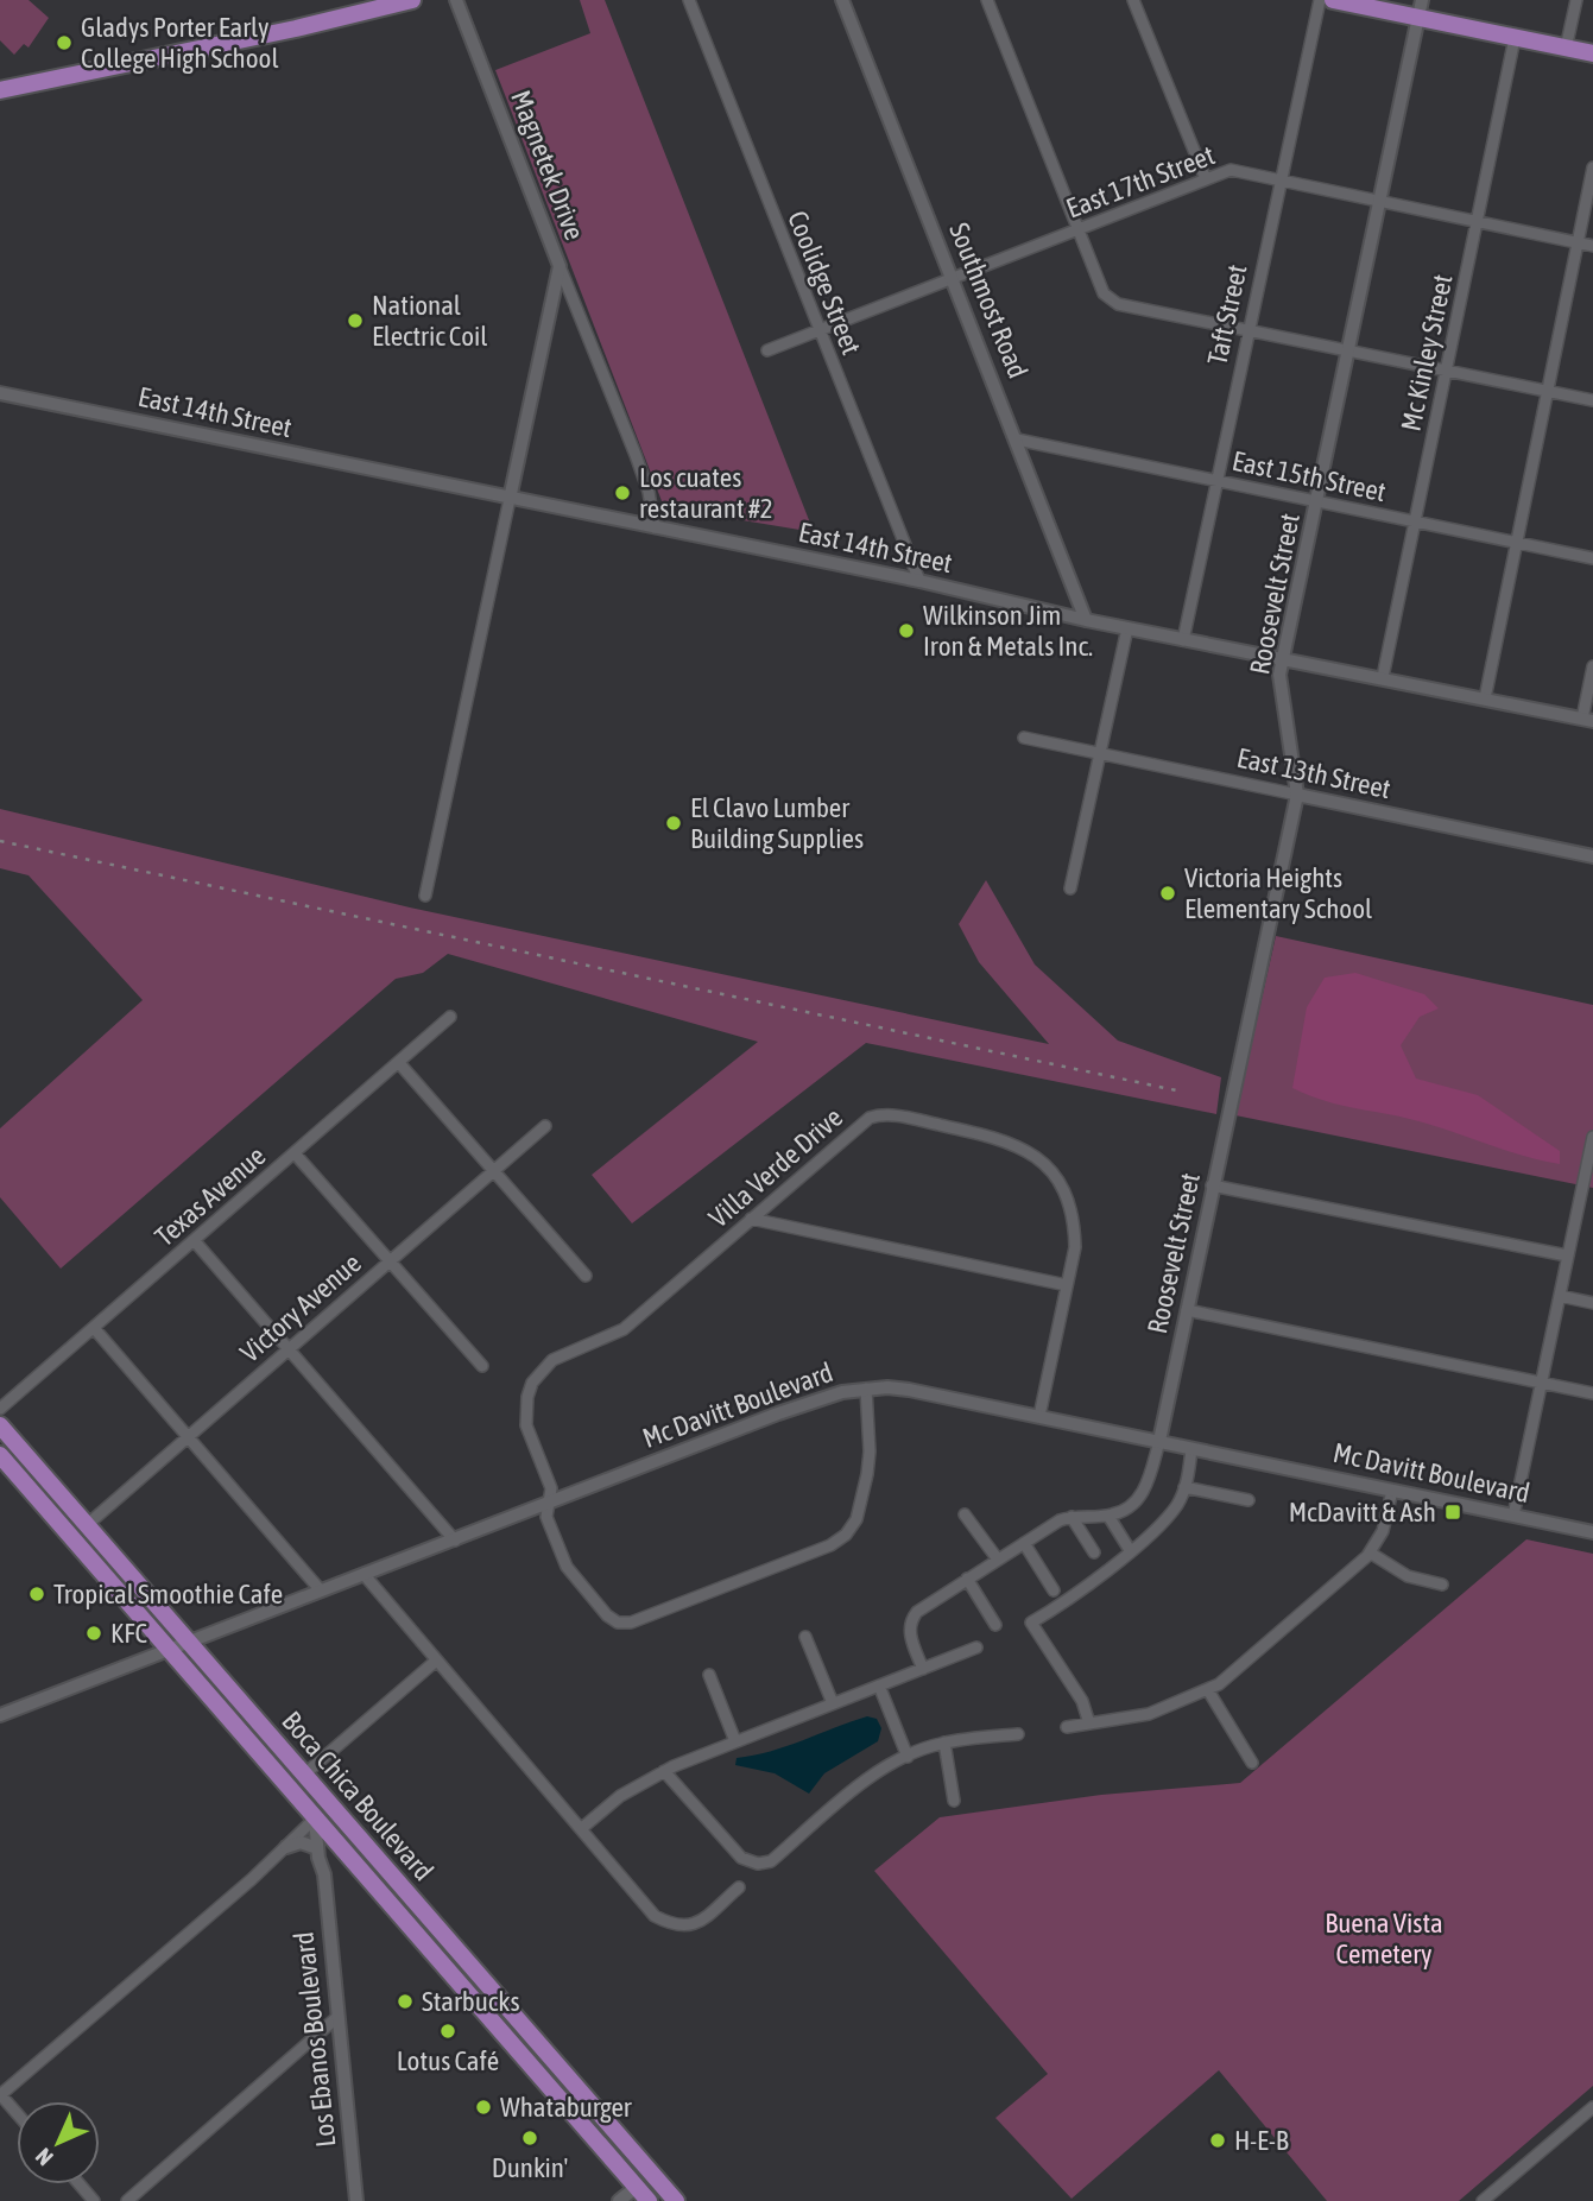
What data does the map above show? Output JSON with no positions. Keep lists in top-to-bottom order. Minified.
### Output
{"streets":{"main road":["Boca Chica Boulevard"],"street":["Magnetek Drive","East 17th Street","Coolidge Street","Southmost Road","Taft Street","Mc Kinley Street","East 14th Street","East 15th Street","Roosevelt Street","East 13th Street","Villa Verde Drive","Texas Avenue","Victory Avenue","Mc Davitt Boulevard","Los Ebanos Boulevard"]},"crossings":[["Magnetek Drive","East 14th Street"],["East 17th Street","Coolidge Street"],["East 17th Street","Southmost Road"],["East 17th Street","Taft Street"],["East 17th Street","Mc Kinley Street"],["East 17th Street","Roosevelt Street"],["Coolidge Street","East 14th Street"],["Southmost Road","East 14th Street"],["Southmost Road","East 15th Street"],["Taft Street","East 14th Street"],["Taft Street","East 15th Street"],["Mc Kinley Street","East 14th Street"],["Mc Kinley Street","East 15th Street"],["East 14th Street","Roosevelt Street"],["East 15th Street","Roosevelt Street"],["Roosevelt Street","East 13th Street"],["Roosevelt Street","Mc Davitt Boulevard"],["Villa Verde Drive","Mc Davitt Boulevard"],["Victory Avenue","Boca Chica Boulevard"],["Mc Davitt Boulevard","Boca Chica Boulevard"],["Boca Chica Boulevard","Los Ebanos Boulevard"]],"parks":["Buena Vista Cemetery"],"places":{"other":["Gladys Porter Early College High School","National Electric Coil","Los cuates restaurant #2","Wilkinson Jim Iron & Metals Inc.","El Clavo Lumber Building Supplies","Victoria Heights Elementary School","Tropical Smoothie Cafe","KFC","Starbucks","Lotus Café","Whataburger","Dunkin'","H-E-B"],"transit":["McDavitt & Ash"]},"north":"bottom left"}
